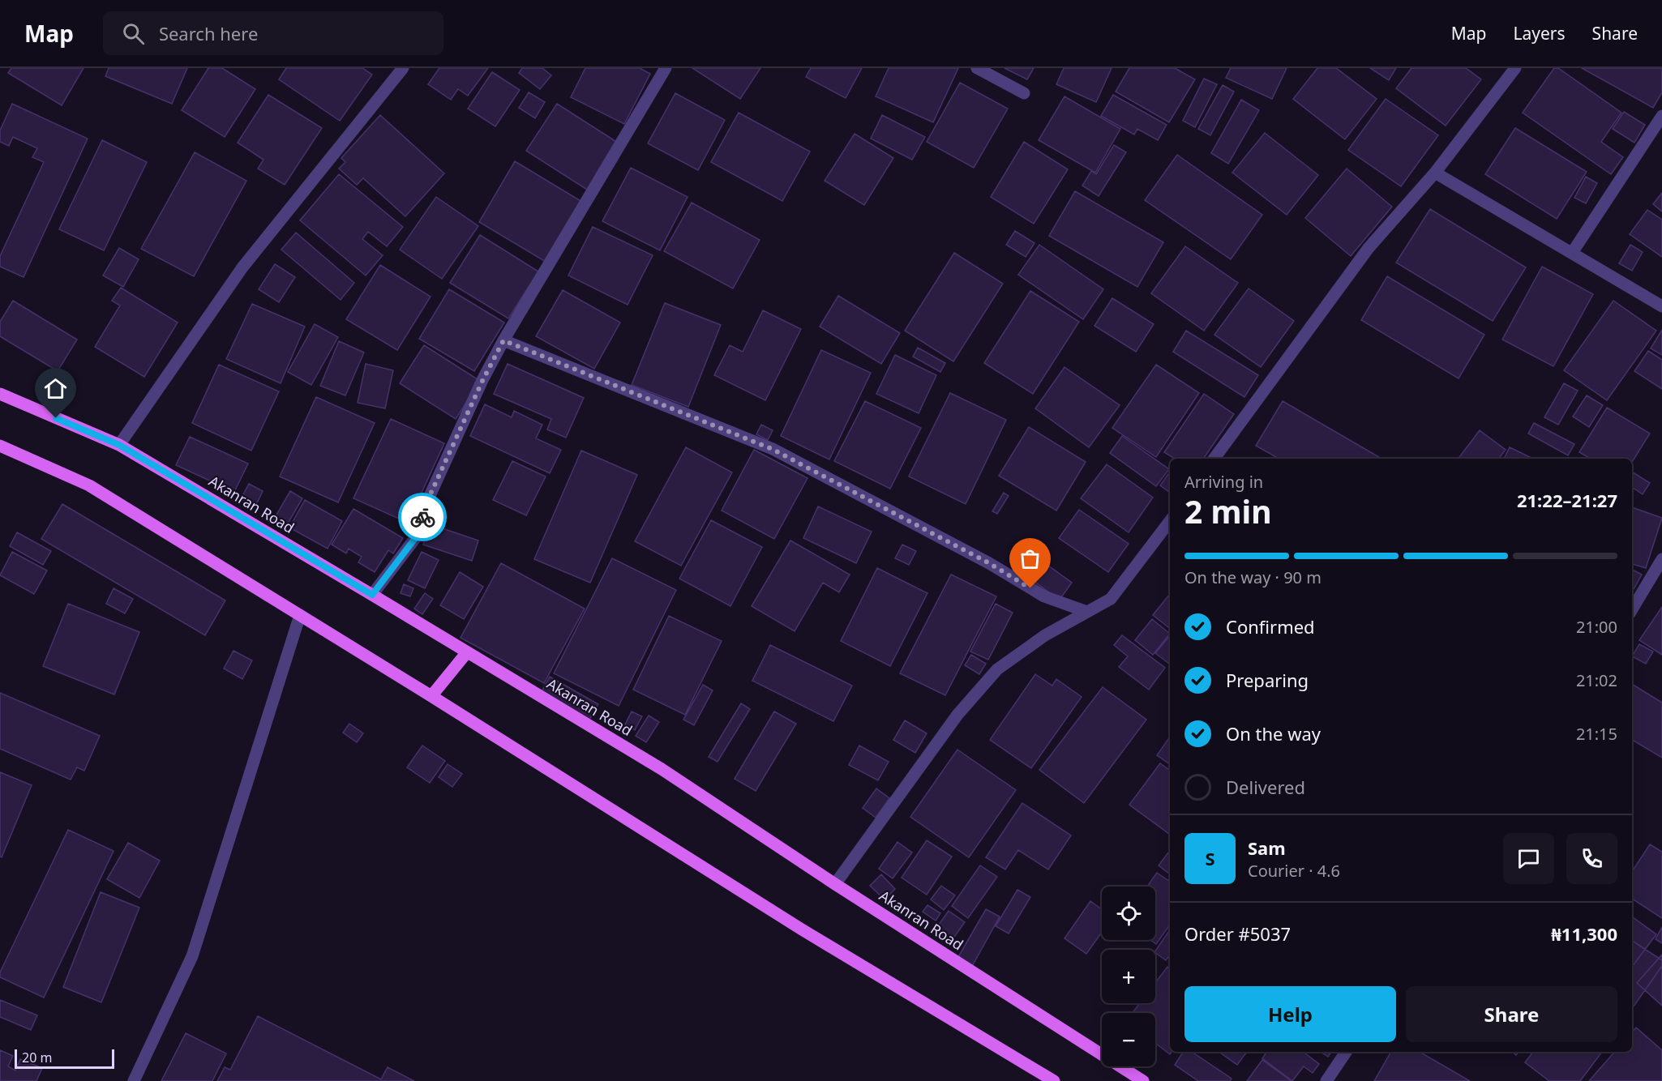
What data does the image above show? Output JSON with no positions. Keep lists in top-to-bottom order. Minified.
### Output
{"streets":{"main road":["Akanran Road"]},"scale_bar":"20 m","page":{"header":"Map","search":"Search here","nav":["Map","Layers","Share"],"heading":["2 min","Arriving in","21:22–21:27"],"panel":["Sam","Courier · 4.6","Order #5037","₦11,300"],"bar":"On the way · 90 m","list":[["Confirmed","21:00"],["Preparing","21:02"],["On the way","21:15"],"Delivered"],"round":"S","map_buttons":["+","−"],"buttons":["Help","Share"],"scale":"20 m"}}
